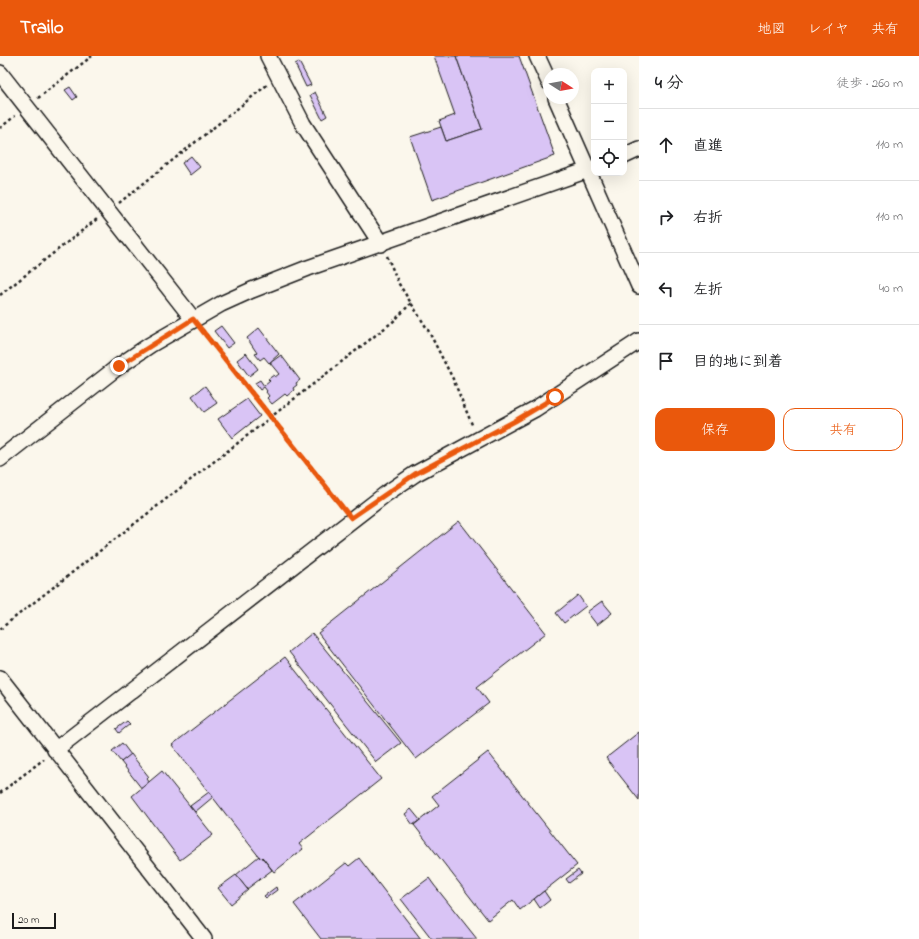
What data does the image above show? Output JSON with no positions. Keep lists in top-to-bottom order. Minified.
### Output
{"scale_bar":"20 m","north":"right","page":{"header":"Trailo","nav":["地図","レイヤ","共有"],"heading":["4 分","徒歩 · 260 m"],"map_buttons":["+","−"],"list":[["直進","110 m"],["右折","110 m"],["左折","40 m"],"目的地に到着"],"buttons":["保存","共有"],"scale":"20 m"}}
